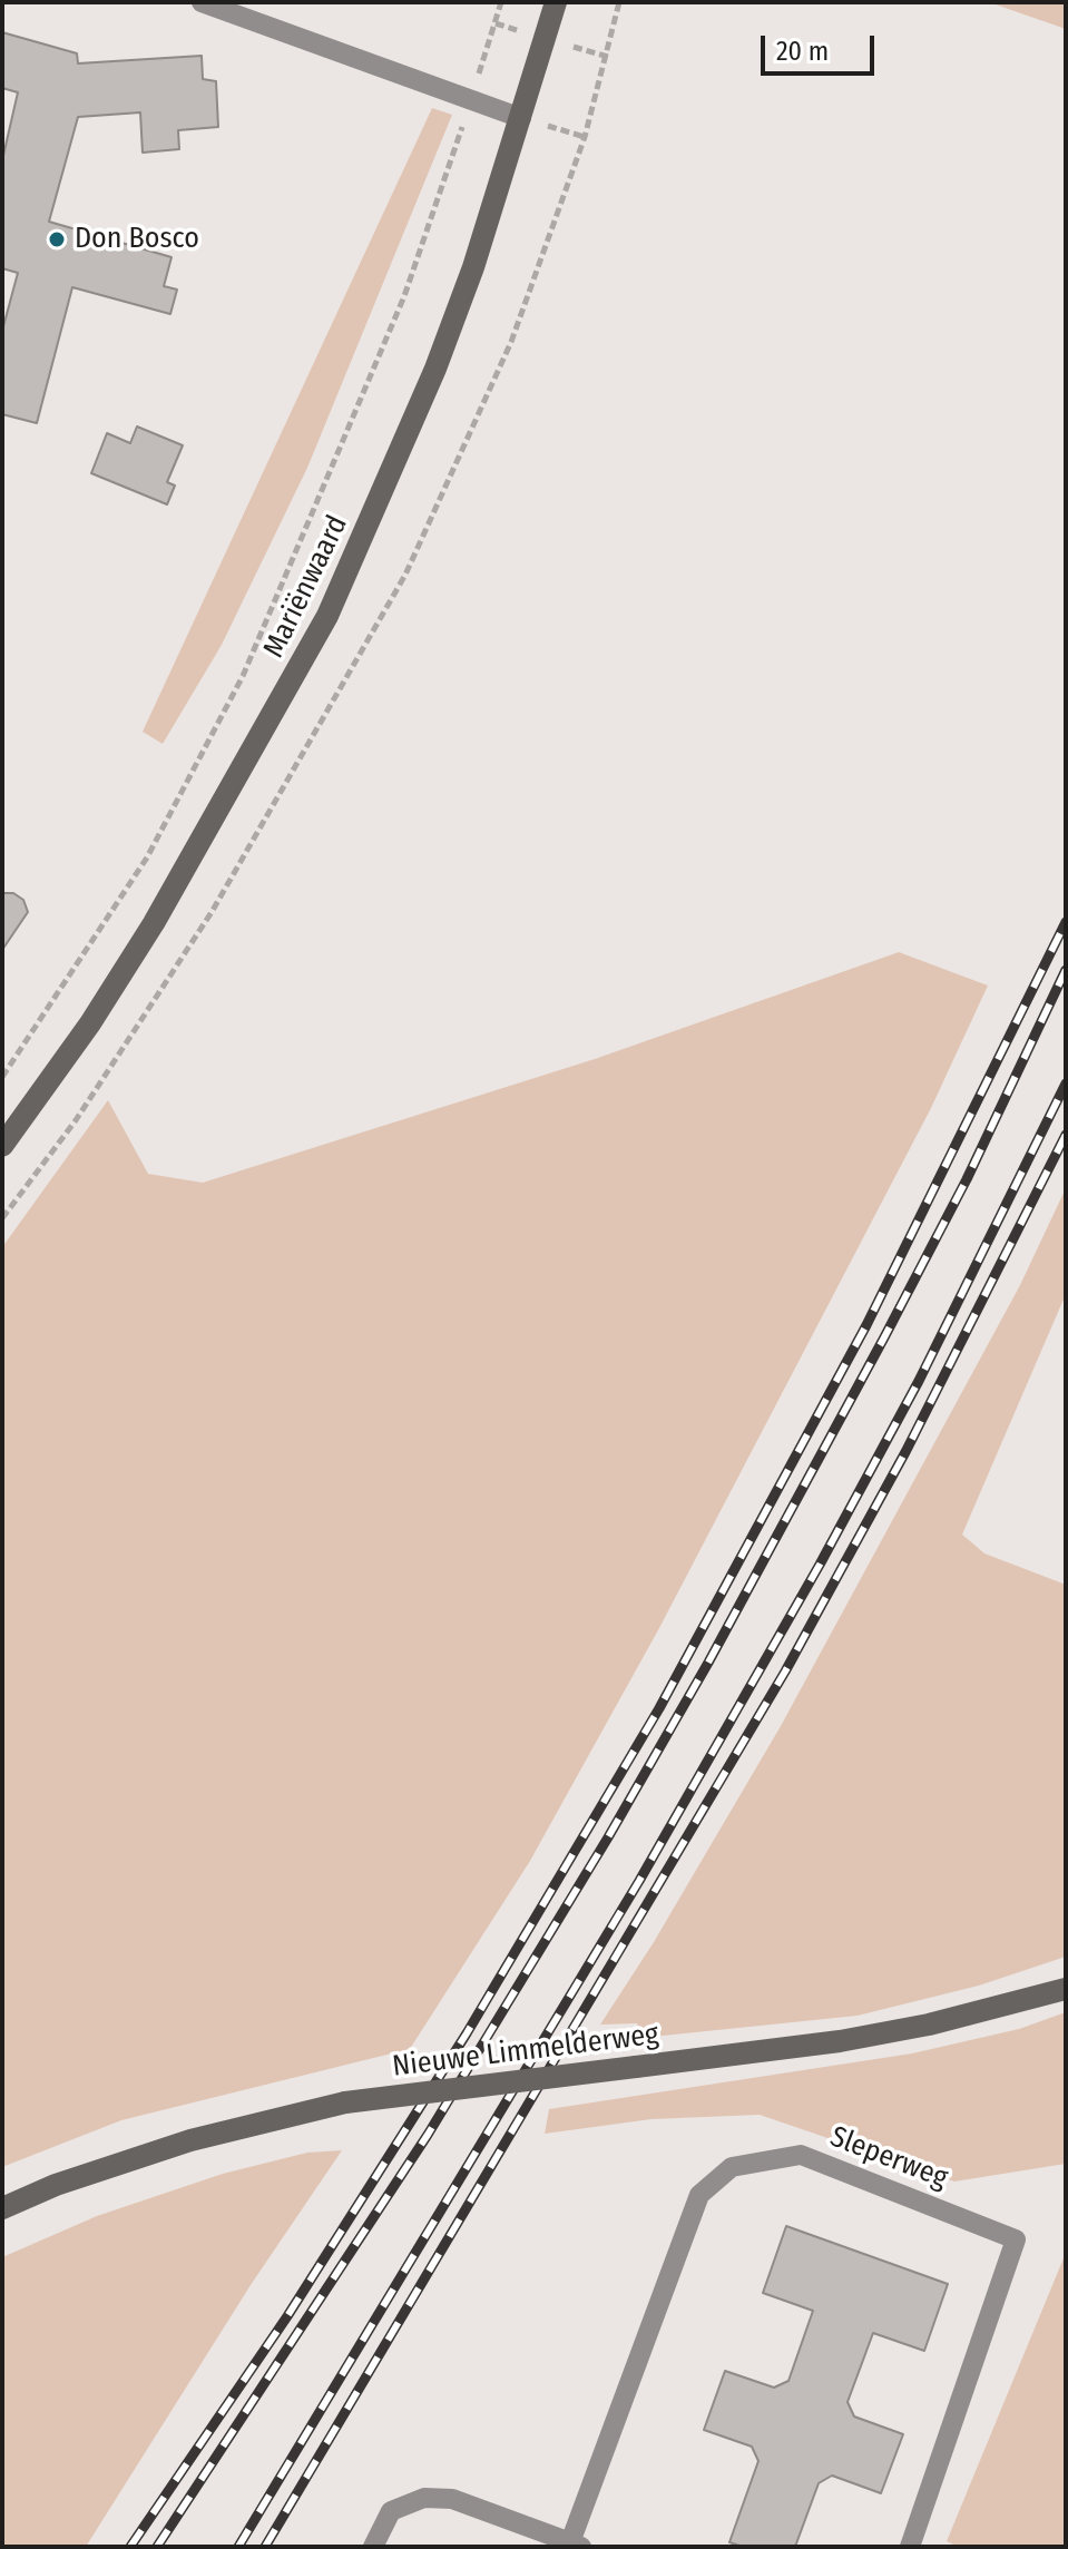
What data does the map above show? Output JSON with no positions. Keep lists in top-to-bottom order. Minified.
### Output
{"streets":{"street":["Mariënwaard","Nieuwe Limmelderweg"],"lane":["Sleperweg"]},"places":["Don Bosco"],"scale_bar":"20 m"}
